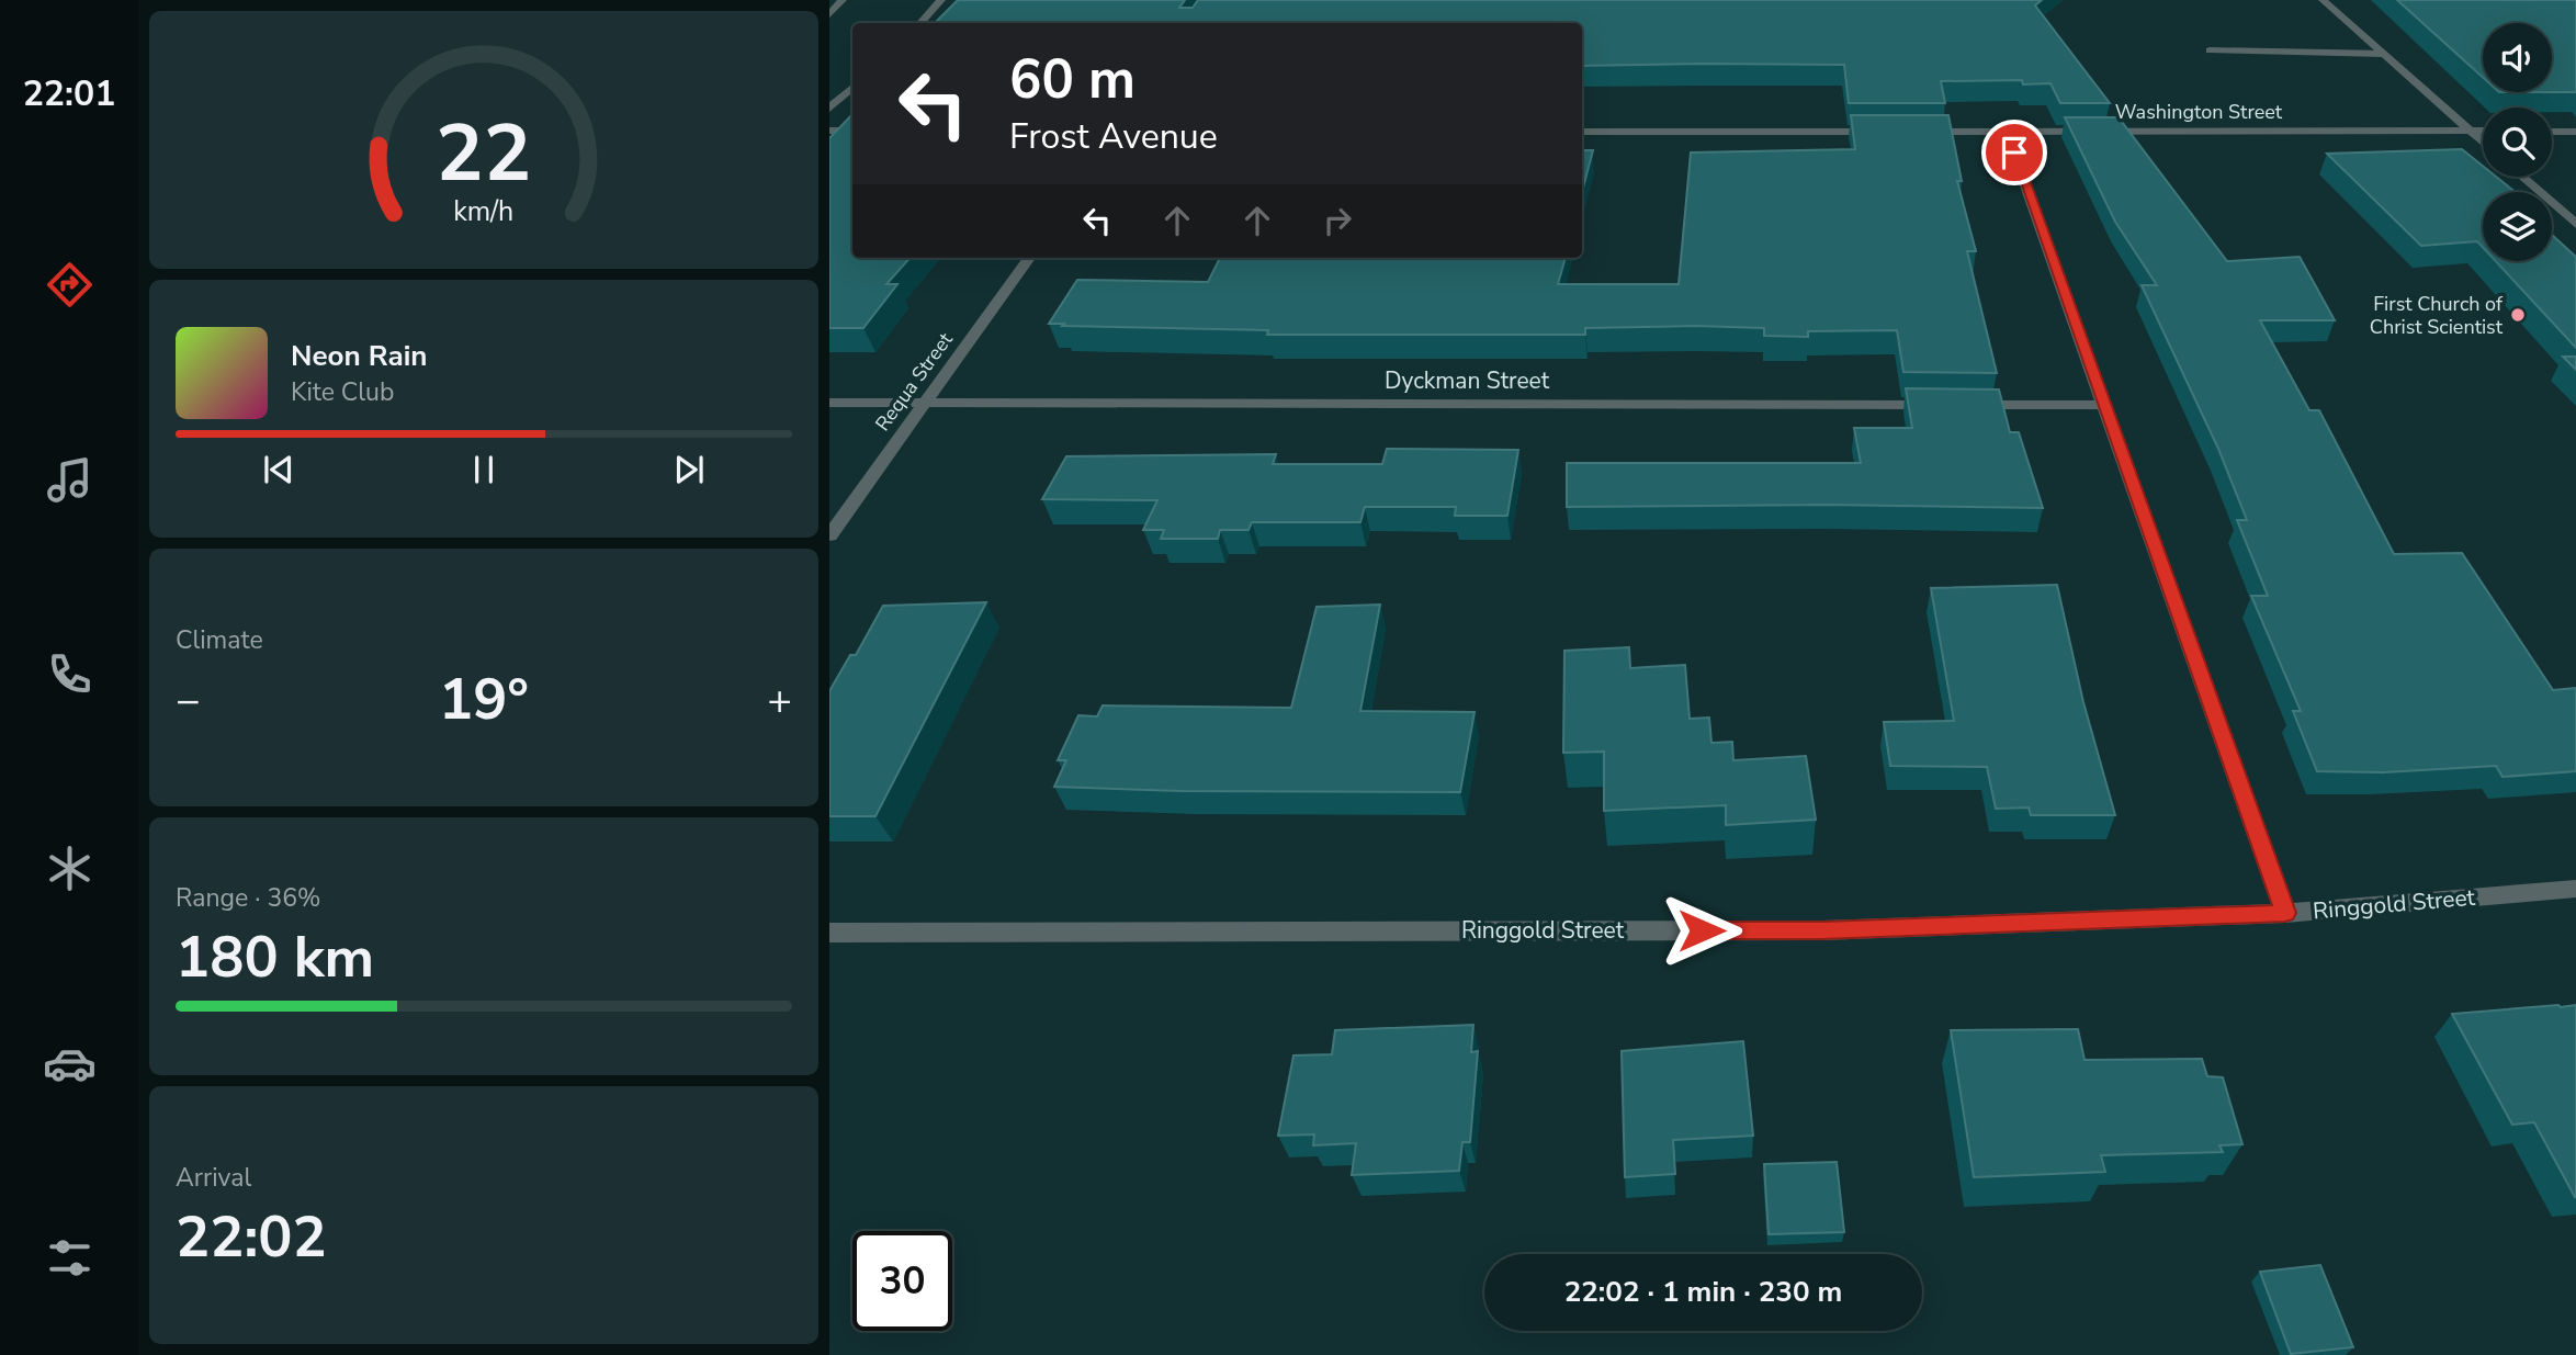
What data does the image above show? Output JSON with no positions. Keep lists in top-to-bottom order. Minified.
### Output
{"streets":{"street":["Washington Street","Dyckman Street","Requa Street","Ringgold Street"]},"crossings":[["Dyckman Street","Requa Street"]],"places":["First Church of Christ Scientist"],"page":{"tabs":"22:01","turn":["60 m","Frost Avenue"],"song":["Neon Rain","Kite Club"],"tile":["Climate",["Range · 36%","180 km"],["Arrival","22:02"]],"heat":["−","19°","+"],"limit":"30","trip":"22:02 · 1 min · 230 m","gauge":["22","km/h"]}}
